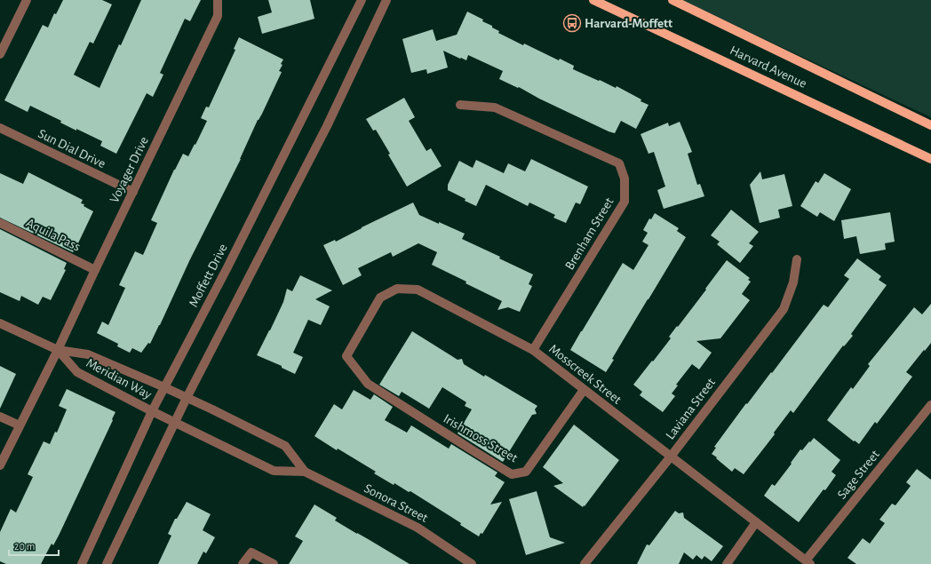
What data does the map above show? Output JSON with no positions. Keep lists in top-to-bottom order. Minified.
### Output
{"streets":{"main road":["Harvard Avenue"],"street":["Sun Dial Drive","Voyager Drive","Brenham Street","Aquila Pass","Moffett Drive","Mosscreek Street","Meridian Way","Laviana Street","Irishmoss Street","Sage Street","Sonora Street"]},"crossings":[["Sun Dial Drive","Voyager Drive"],["Voyager Drive","Aquila Pass"],["Voyager Drive","Meridian Way"],["Brenham Street","Mosscreek Street"],["Moffett Drive","Meridian Way"],["Mosscreek Street","Laviana Street"],["Mosscreek Street","Irishmoss Street"],["Mosscreek Street","Sage Street"],["Meridian Way","Sonora Street"]],"places":{"bus stop":["Harvard-Moffett"]},"scale_bar":"20 m"}
